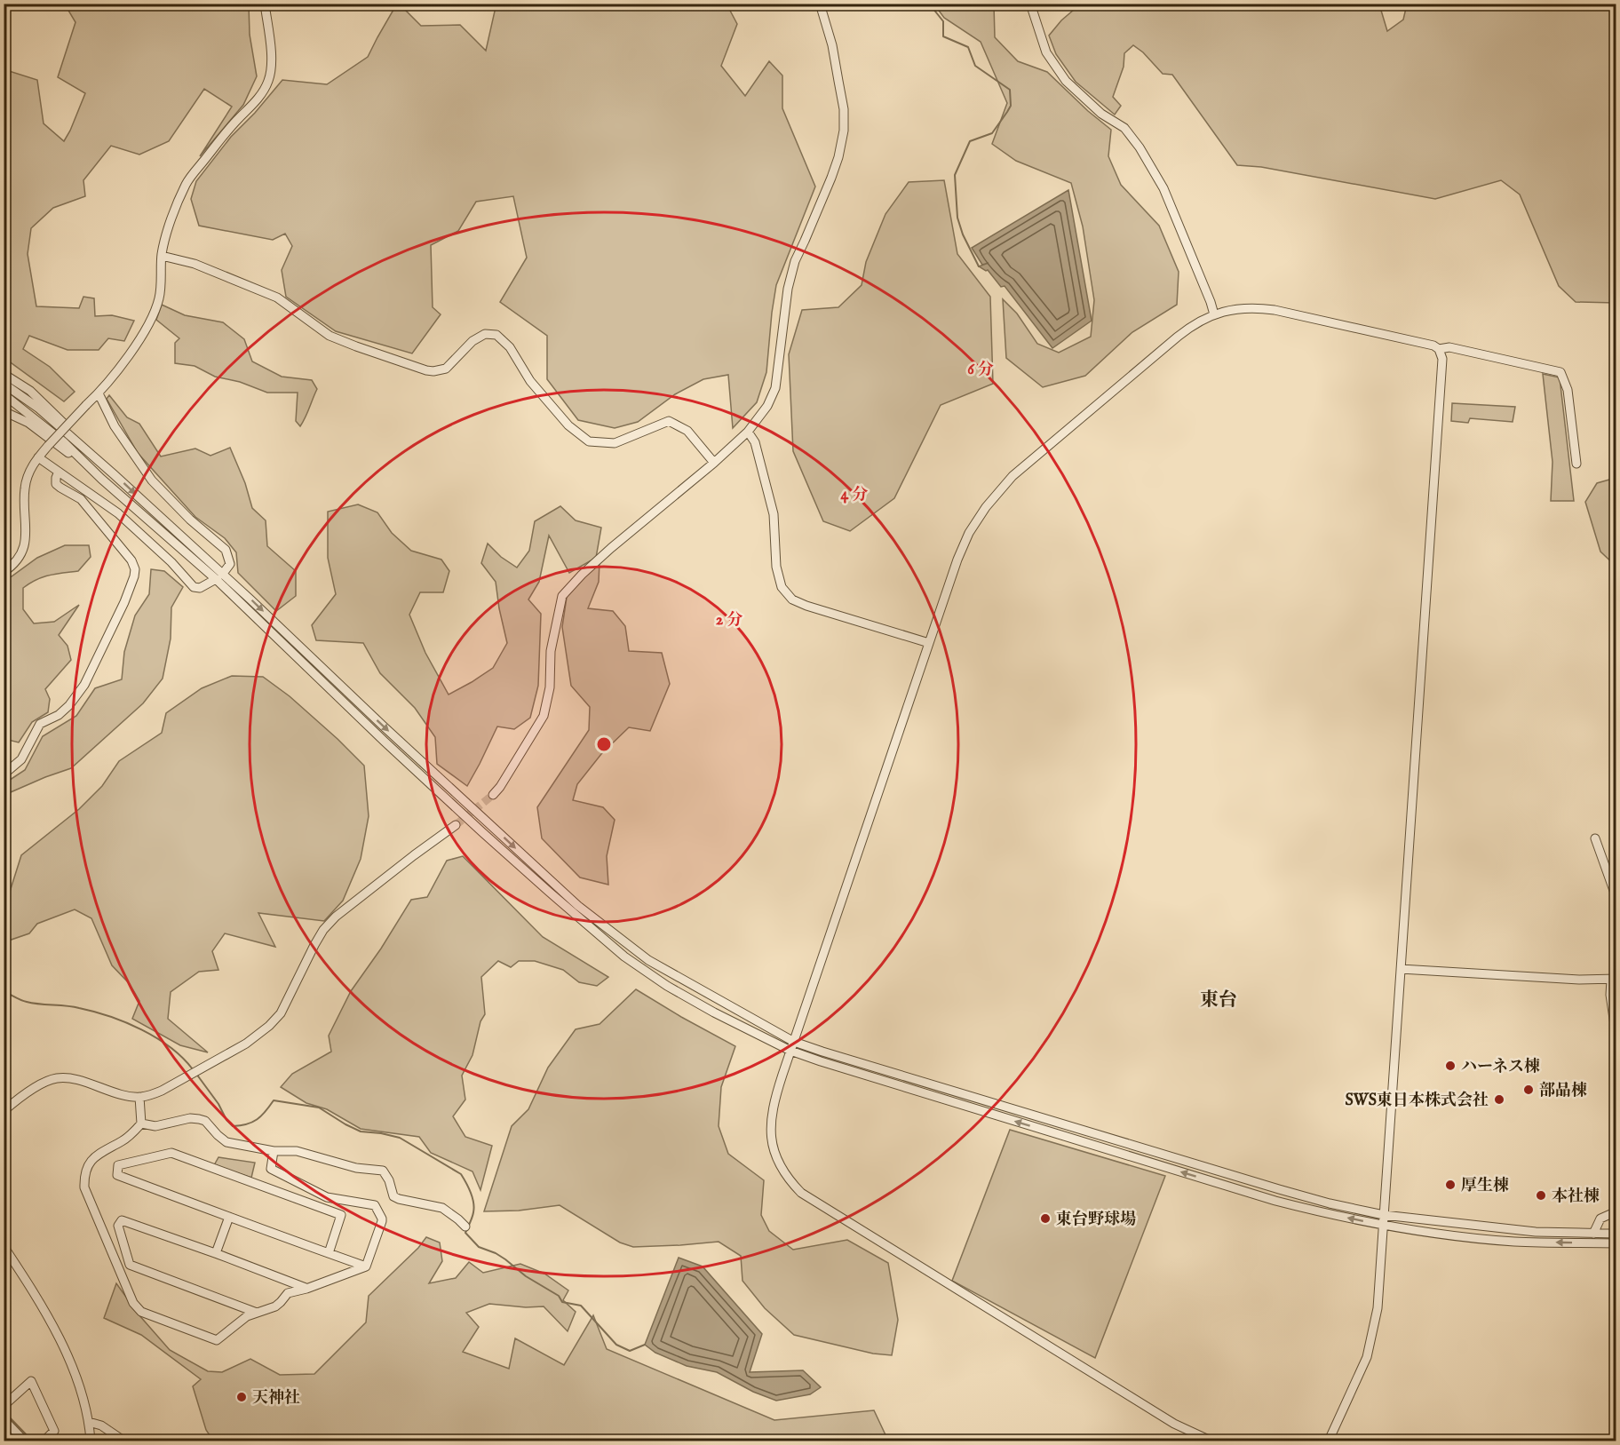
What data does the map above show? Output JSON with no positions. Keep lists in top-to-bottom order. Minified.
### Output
{"districts":["東台"],"places":["ハーネス棟","部品棟","SWS東日本株式会社","厚生棟","本社棟","東台野球場","天神社"],"rings":["6 分","4 分","2 分"]}
